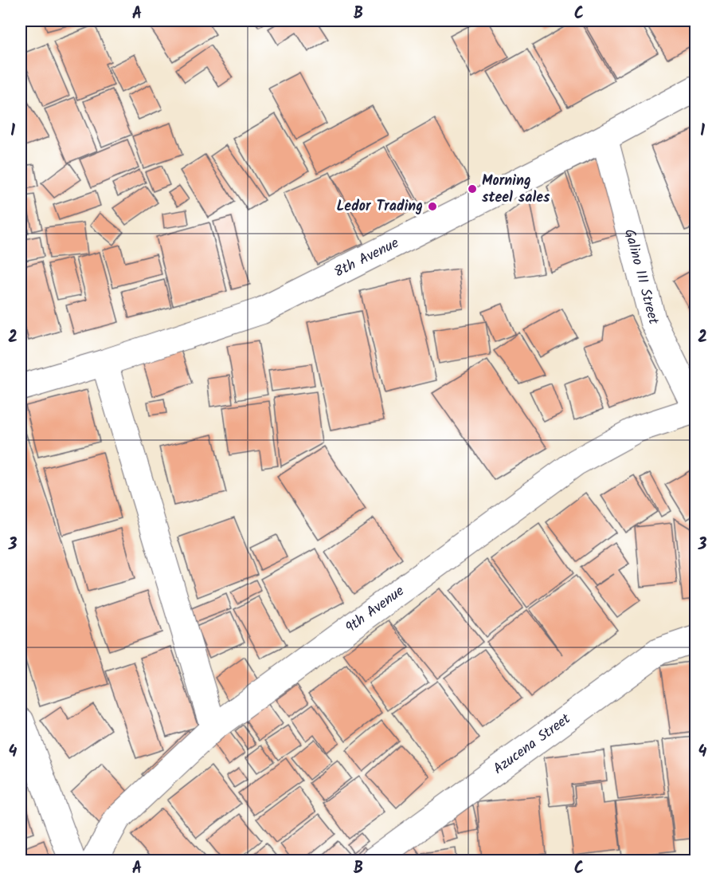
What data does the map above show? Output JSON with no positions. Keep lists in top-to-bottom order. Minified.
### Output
{"streets":{"street":["8th Avenue","Galino III Street","9th Avenue","Azucena Street"]},"crossings":[["8th Avenue","Galino III Street"],["Galino III Street","9th Avenue"]],"places":["Morning steel sales","Ledor Trading"],"grid":{"columns":["A","B","C"],"rows":["1","2","3","4"]}}
